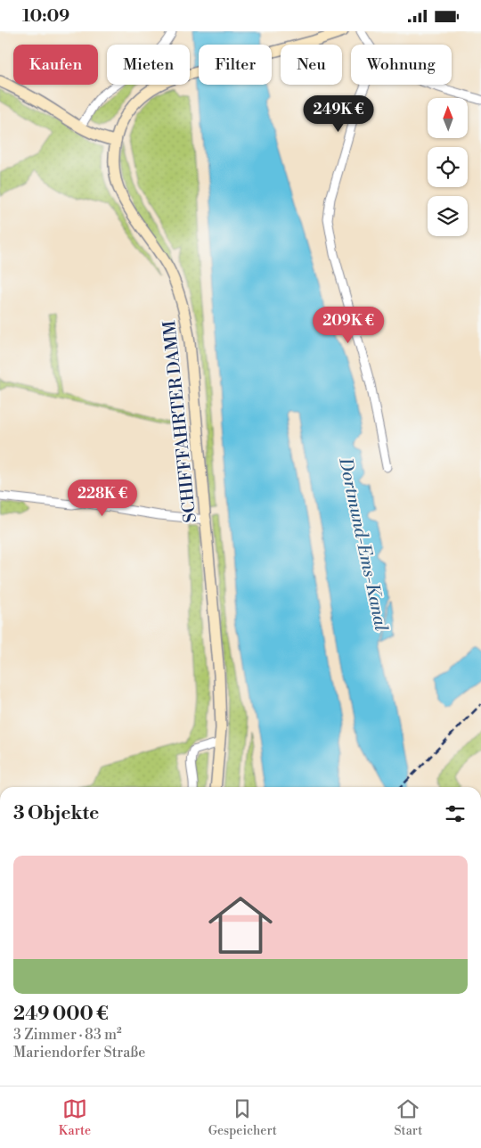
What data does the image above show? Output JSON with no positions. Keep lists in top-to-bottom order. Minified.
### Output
{"streets":{"main road":["SCHIFFFAHRTER DAMM"]},"water":["Dortmund-Ems-Kanal"],"north":"top","page":{"status":"10:09","chip":["Kaufen","Mieten","Filter","Neu","Wohnung"],"price":["249K €","209K €","228K €"],"heading":"3 Objekte","list":[{"name":"249 000 €","note":"3 Zimmer · 83 m² · Mariendorfer Straße"}],"tabs":["Karte","Gespeichert","Start"]}}
